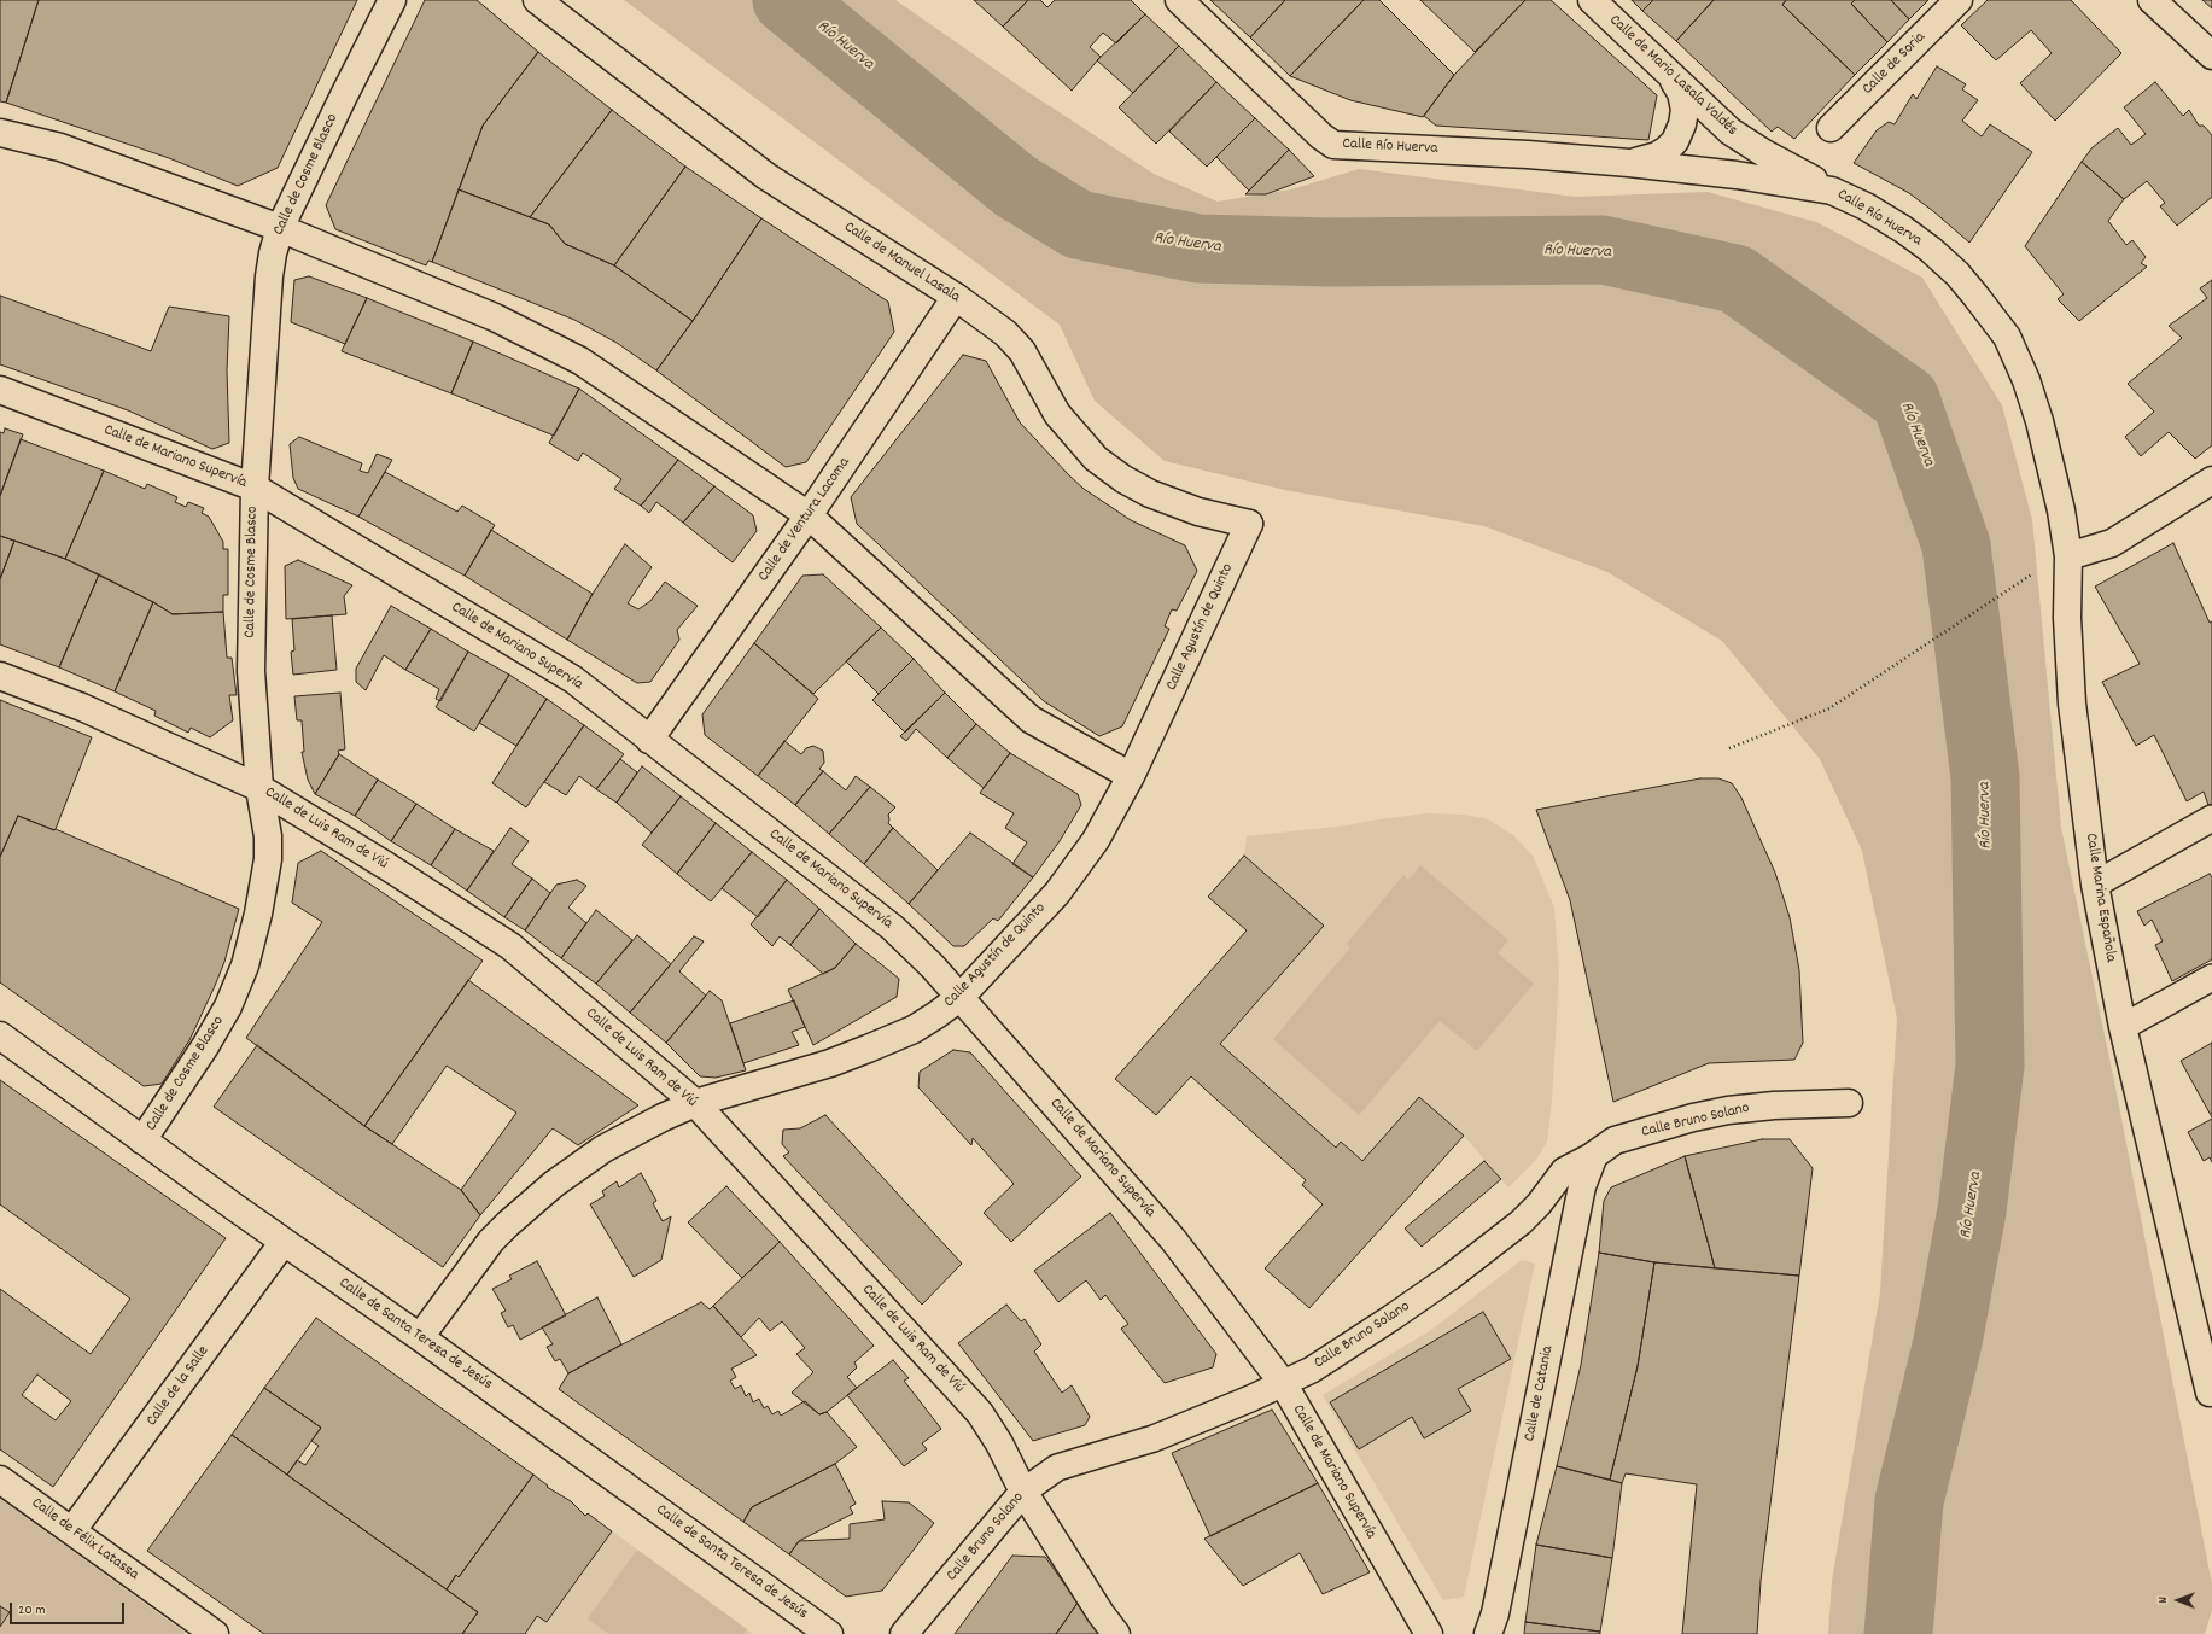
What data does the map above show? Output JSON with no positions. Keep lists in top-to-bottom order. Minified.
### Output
{"streets":{"street":["Calle de Soria","Calle de Mario Lasala Valdés","Calle Río Huerva","Calle de Cosme Blasco","Calle de Manuel Lasala","Calle de Mariano Supervía","Calle de Ventura Lacoma","Calle Agustín de Quinto","Calle de Luis Ram de Viú","Calle Marina Española","Calle Bruno Solano","Calle de Santa Teresa de Jesús","Calle de la Salle","Calle de Catania","Calle de Félix Latassa"]},"crossings":[["Calle de Mario Lasala Valdés","Calle Río Huerva"],["Calle Río Huerva","Calle Marina Española"],["Calle de Cosme Blasco","Calle de Mariano Supervía"],["Calle de Cosme Blasco","Calle de Luis Ram de Viú"],["Calle de Cosme Blasco","Calle de Santa Teresa de Jesús"],["Calle de Manuel Lasala","Calle de Ventura Lacoma"],["Calle de Manuel Lasala","Calle Agustín de Quinto"],["Calle de Mariano Supervía","Calle de Ventura Lacoma"],["Calle de Mariano Supervía","Calle Agustín de Quinto"],["Calle de Mariano Supervía","Calle Bruno Solano"],["Calle Agustín de Quinto","Calle de Luis Ram de Viú"],["Calle Agustín de Quinto","Calle de Santa Teresa de Jesús"],["Calle de Luis Ram de Viú","Calle Bruno Solano"],["Calle Bruno Solano","Calle de Catania"],["Calle de Santa Teresa de Jesús","Calle de la Salle"],["Calle de la Salle","Calle de Félix Latassa"]],"water":["Río Huerva"],"scale_bar":"20 m","north":"left"}
